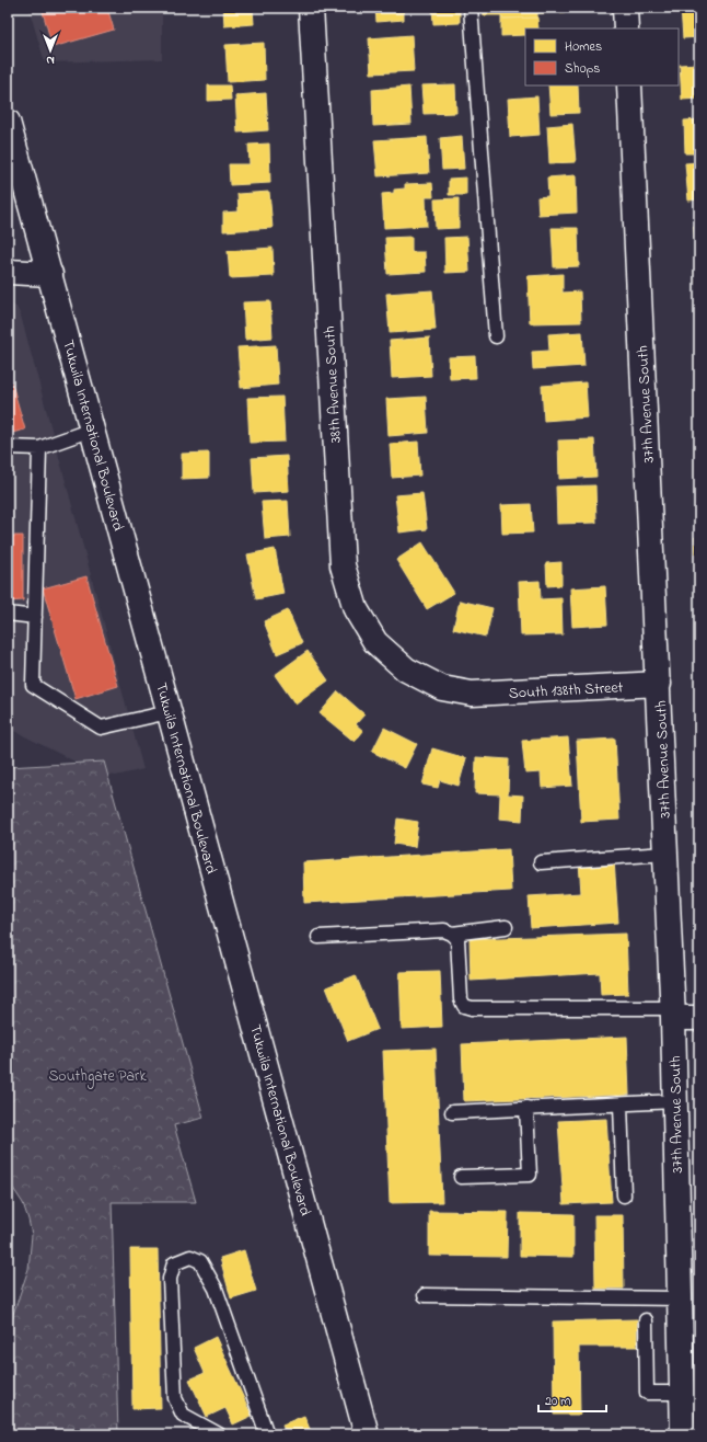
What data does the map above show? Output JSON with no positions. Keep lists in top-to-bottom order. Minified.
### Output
{"streets":{"street":["38th Avenue South","37th Avenue South","Tukwila International Boulevard","South 138th Street"]},"crossings":[["38th Avenue South","South 138th Street"],["37th Avenue South","South 138th Street"]],"parks":["Southgate Park"],"legend":["Homes","Shops"],"scale_bar":"20 m","north":"bottom"}
